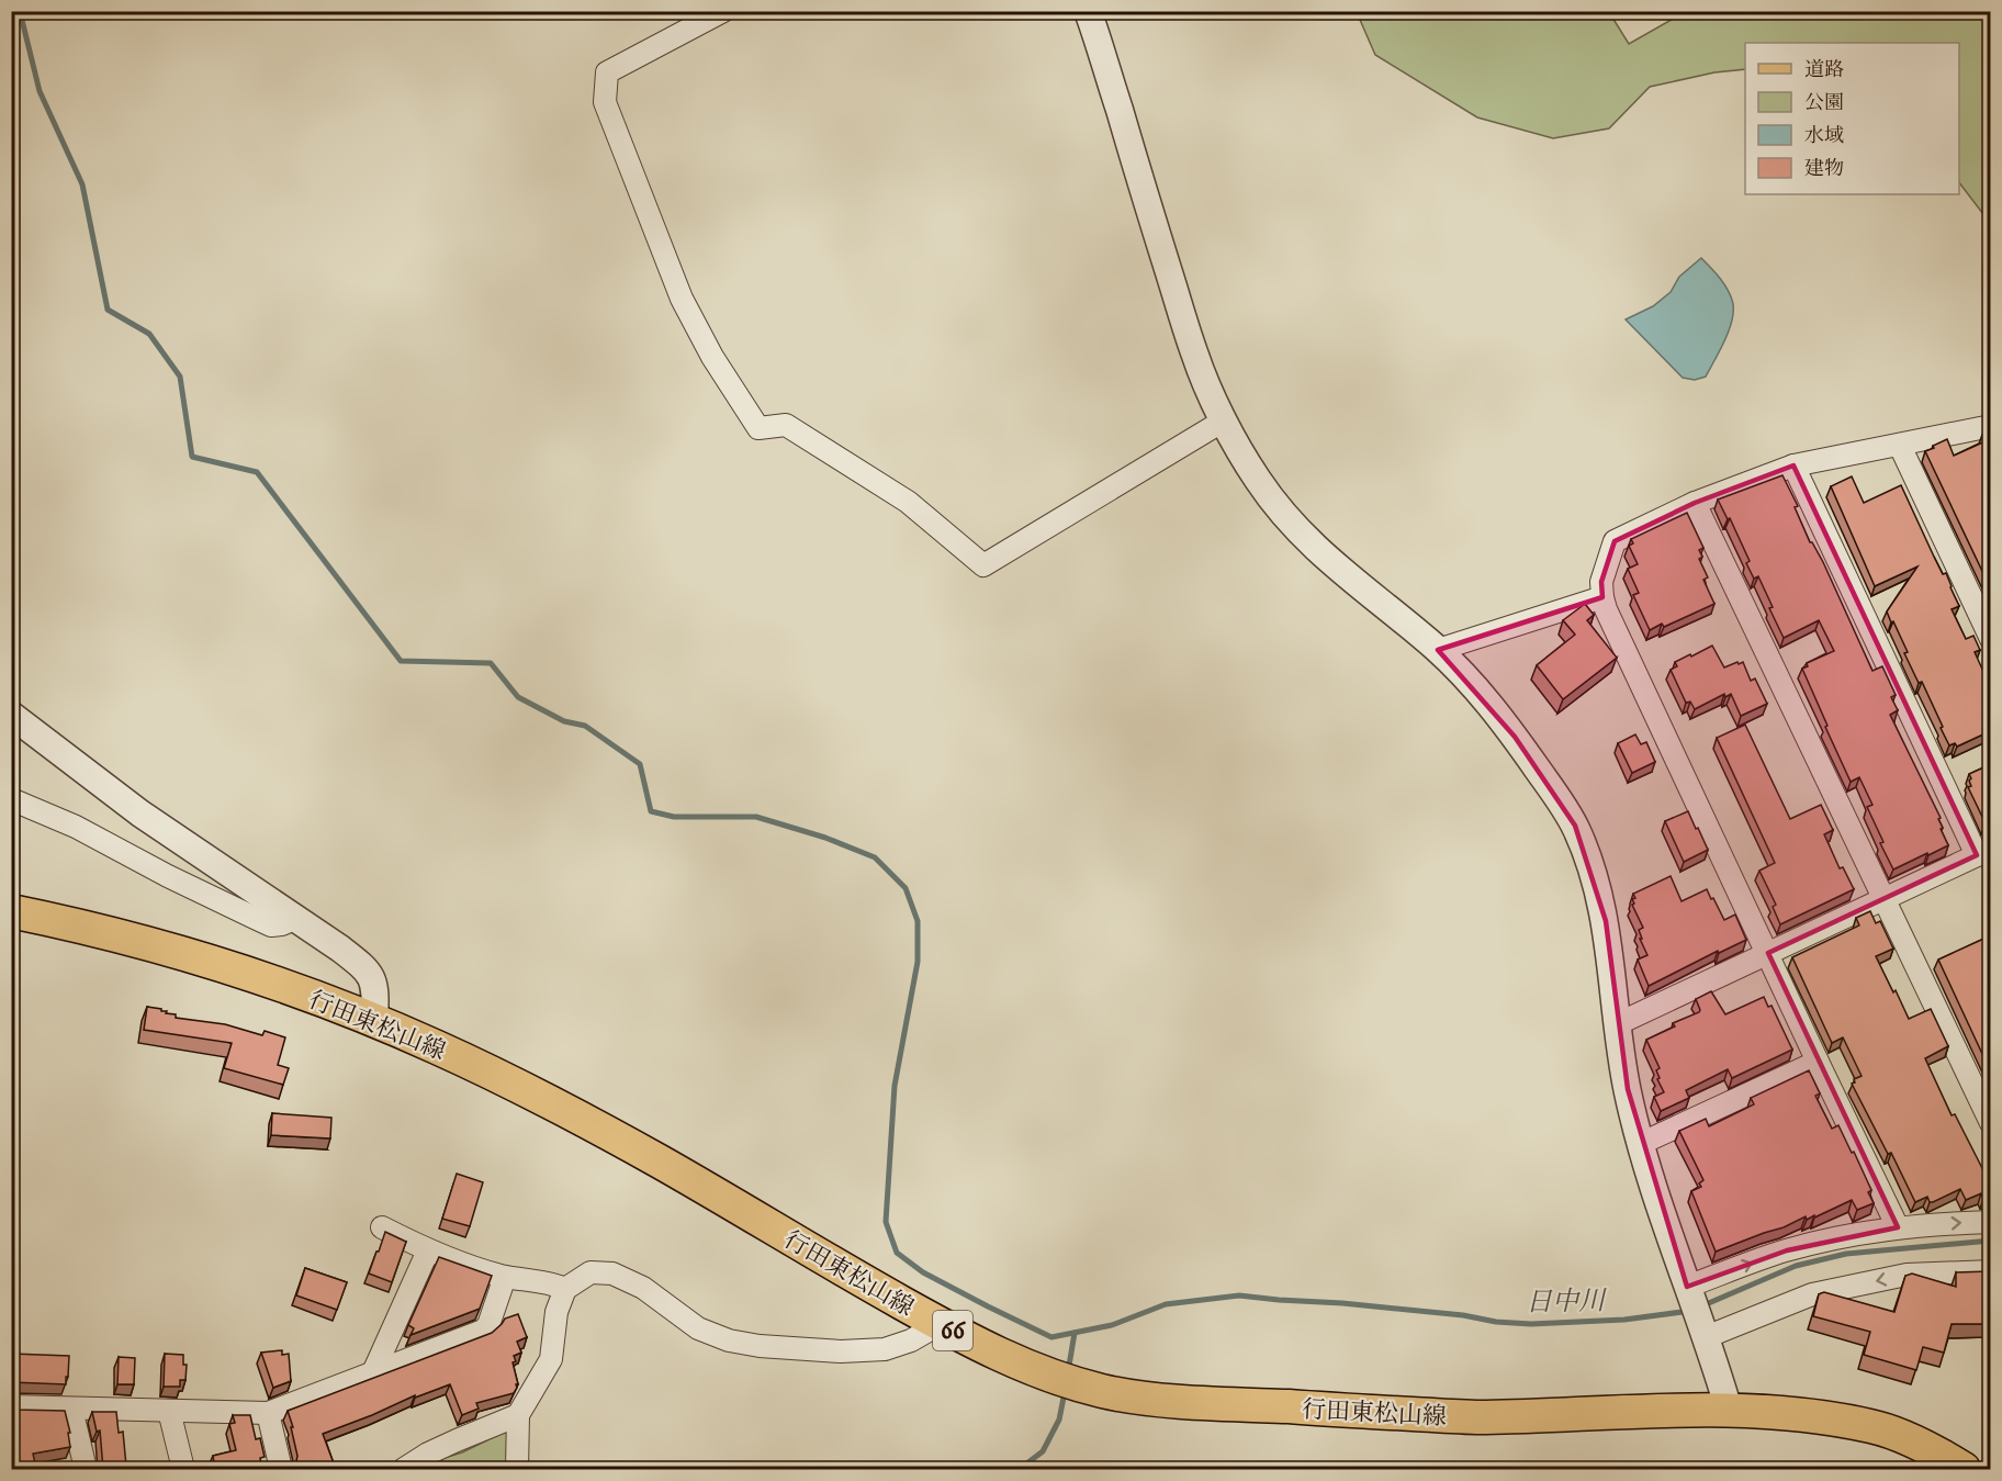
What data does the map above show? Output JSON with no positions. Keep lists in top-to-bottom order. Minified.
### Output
{"streets":{"main road":["行田東松山線","66"]},"water":["日中川"],"legend":["道路","公園","水域","建物"]}
